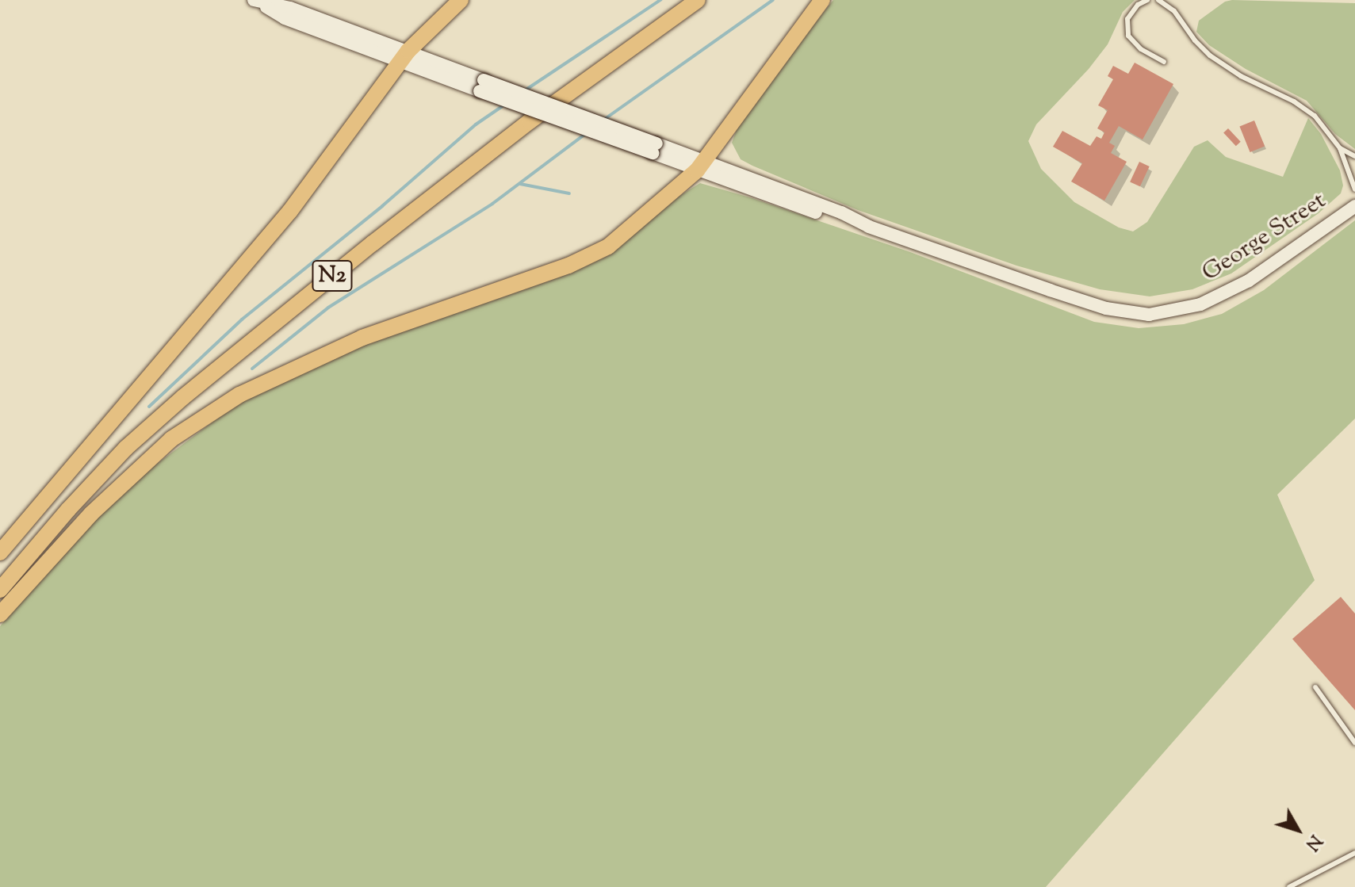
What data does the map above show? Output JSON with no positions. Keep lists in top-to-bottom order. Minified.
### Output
{"streets":{"highway":["N2"],"main road":["George Street"]},"north":"bottom right"}
